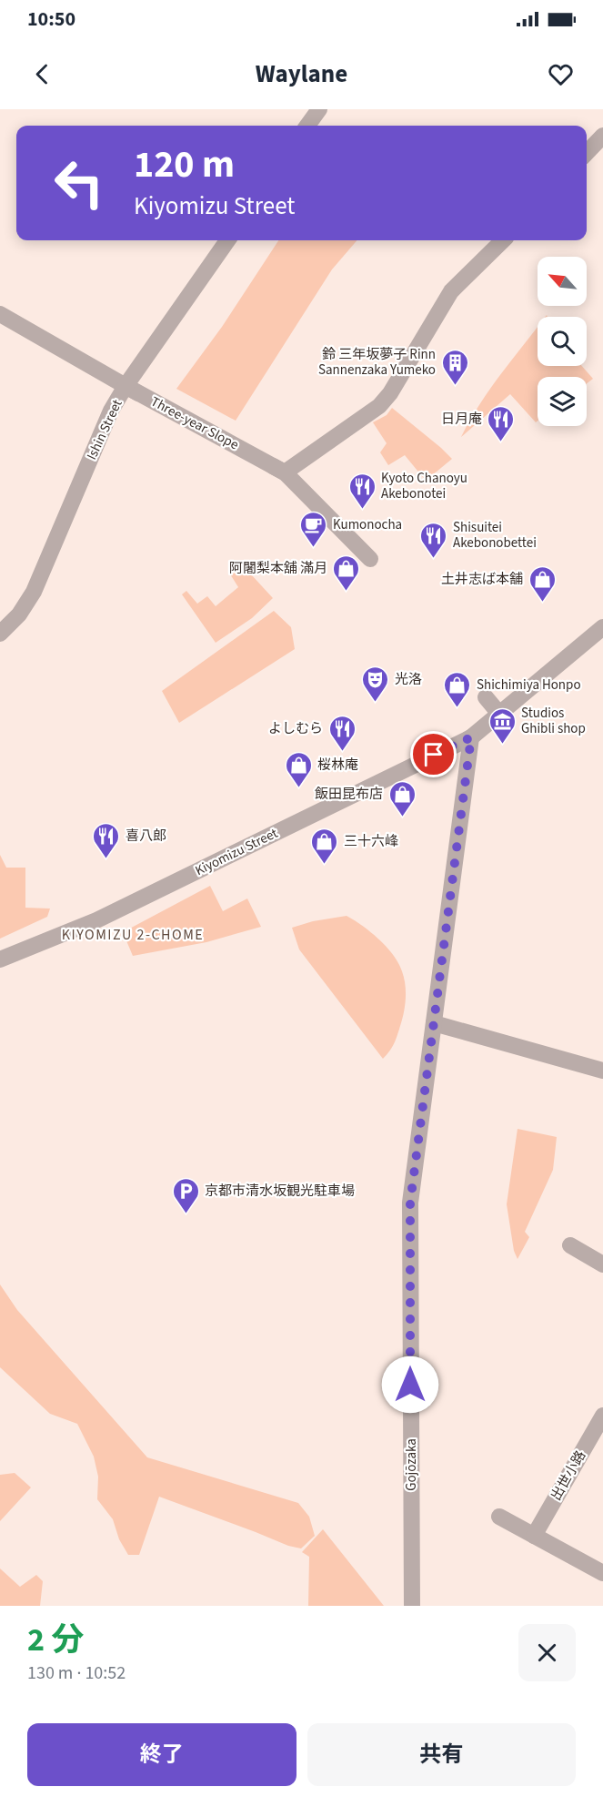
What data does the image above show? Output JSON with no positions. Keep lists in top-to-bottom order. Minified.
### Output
{"streets":{"street":["Ishin Street","Kiyomizu Street","Gojōzaka","出世小路"]},"crossings":[["Kiyomizu Street","Gojōzaka"]],"districts":["KIYOMIZU 2-CHOME"],"places":{"building":["鈴 三年坂夢子 Rinn Sannenzaka Yumeko"],"restaurant":["日月庵","Kyoto Chanoyu Akebonotei","Shisuitei Akebonobettei","よしむら","喜八郎"],"cafe":["Kumonocha"],"shop":["阿闍梨本舖 滿月","土井志ば本舗","Shichimiya Honpo","桜林庵","飯田昆布店","三十六峰"],"theatre":["光洛"],"museum":["Studios Ghibli shop"],"parking":["京都市清水坂観光駐車場"]},"north":"top left","page":{"status":"10:50","header":"Waylane","turn":["120 m","Kiyomizu Street"],"heading":["2 分","130 m · 10:52"],"buttons":["終了","共有"]}}
